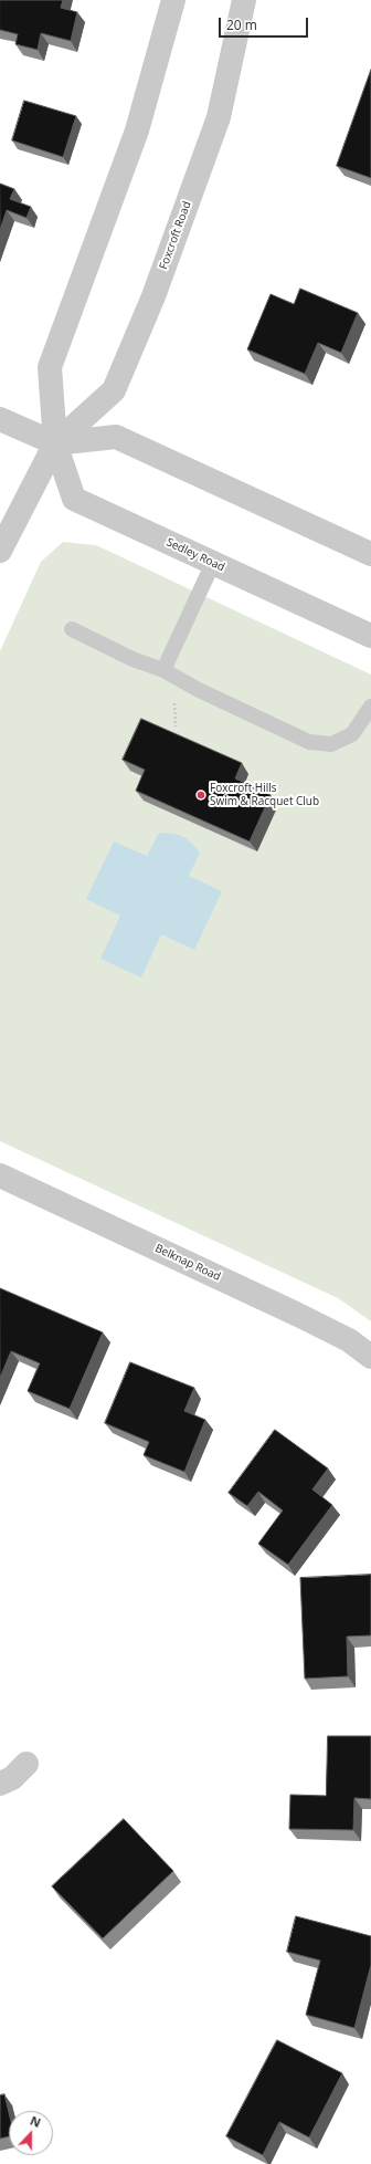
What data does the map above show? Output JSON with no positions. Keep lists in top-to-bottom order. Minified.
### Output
{"streets":{"street":["Foxcroft Road","Sedley Road","Belknap Road"]},"crossings":[["Foxcroft Road","Sedley Road"]],"places":["Foxcroft Hills Swim & Racquet Club"],"scale_bar":"20 m","north":"top"}
